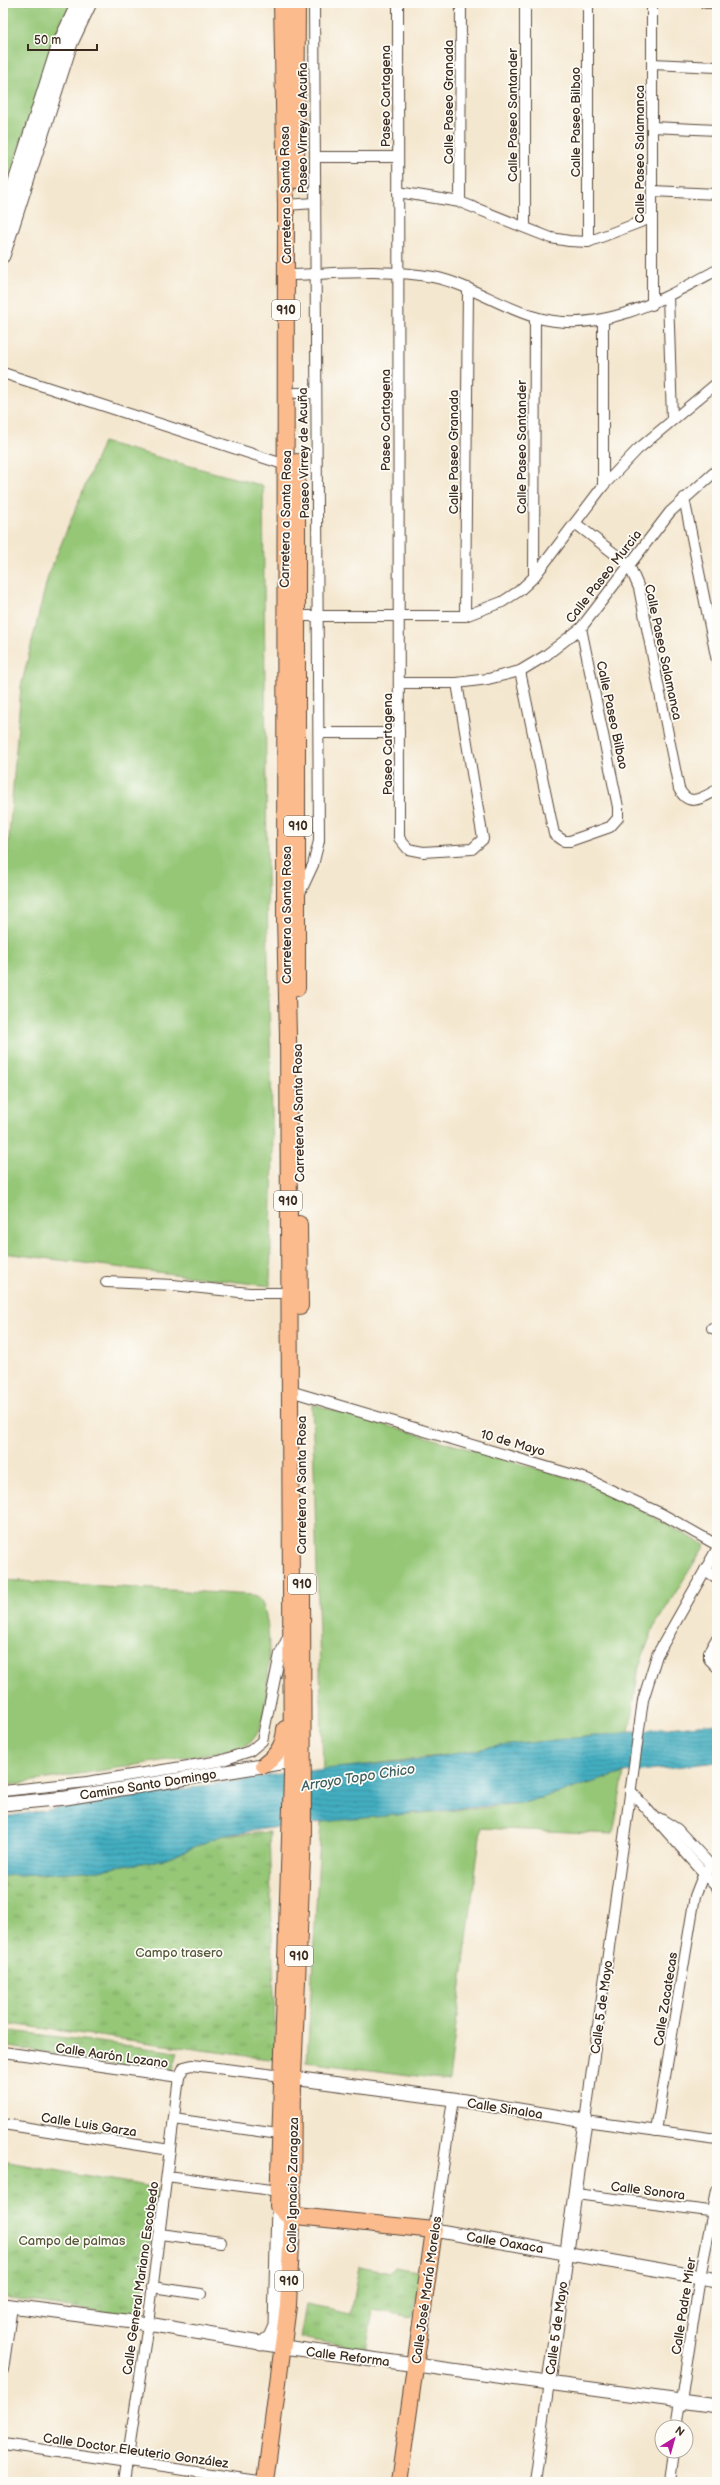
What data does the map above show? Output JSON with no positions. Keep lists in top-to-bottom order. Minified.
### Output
{"streets":{"main road":["Carretera a Santa Rosa","910","Carretera A Santa Rosa","Calle Ignacio Zaragoza","Calle Oaxaca","Calle José María Morelos"],"street":["Paseo Cartagena","Calle Paseo Granada","Calle Paseo Santander","Calle Paseo Bilbao","Paseo Virrey de Acuña","Calle Paseo Salamanca","Calle Paseo Murcia","10 de Mayo","Camino Santo Domingo","Calle Zacatecas","Calle 5 de Mayo","Calle Aarón Lozano","Calle Sinaloa","Calle Luis Garza","Calle Sonora","Calle General Mariano Escobedo","Calle Padre Mier","Calle Reforma","Calle Doctor Eleuterio González"]},"crossings":[["Paseo Cartagena","Calle Paseo Murcia"],["Calle Paseo Bilbao","Calle Paseo Murcia"],["Paseo Virrey de Acuña","Carretera a Santa Rosa"],["Calle Paseo Salamanca","Calle Paseo Murcia"],["Carretera a Santa Rosa","Carretera A Santa Rosa"],["910","Carretera A Santa Rosa"],["910","Calle Aarón Lozano"],["910","Calle Sinaloa"],["910","Calle Ignacio Zaragoza"],["Carretera A Santa Rosa","10 de Mayo"],["Carretera A Santa Rosa","Camino Santo Domingo"],["Carretera A Santa Rosa","Calle Aarón Lozano"],["Carretera A Santa Rosa","Calle Sinaloa"],["Calle Zacatecas","Calle Sinaloa"],["Calle 5 de Mayo","Calle Sinaloa"],["Calle 5 de Mayo","Calle Sonora"],["Calle 5 de Mayo","Calle Oaxaca"],["Calle 5 de Mayo","Calle Reforma"],["Calle Aarón Lozano","Calle Sinaloa"],["Calle Aarón Lozano","Calle General Mariano Escobedo"],["Calle Sinaloa","Calle José María Morelos"],["Calle Luis Garza","Calle General Mariano Escobedo"],["Calle Ignacio Zaragoza","Calle Oaxaca"],["Calle Ignacio Zaragoza","Calle Reforma"],["Calle Ignacio Zaragoza","Calle Doctor Eleuterio González"],["Calle Sonora","Calle Padre Mier"],["Calle Oaxaca","Calle José María Morelos"],["Calle Oaxaca","Calle Padre Mier"],["Calle General Mariano Escobedo","Calle Reforma"],["Calle General Mariano Escobedo","Calle Doctor Eleuterio González"],["Calle José María Morelos","Calle Reforma"],["Calle Padre Mier","Calle Reforma"]],"water":["Arroyo Topo Chico"],"parks":["Campo trasero","Campo de palmas"],"scale_bar":"50 m","north":"top right"}
